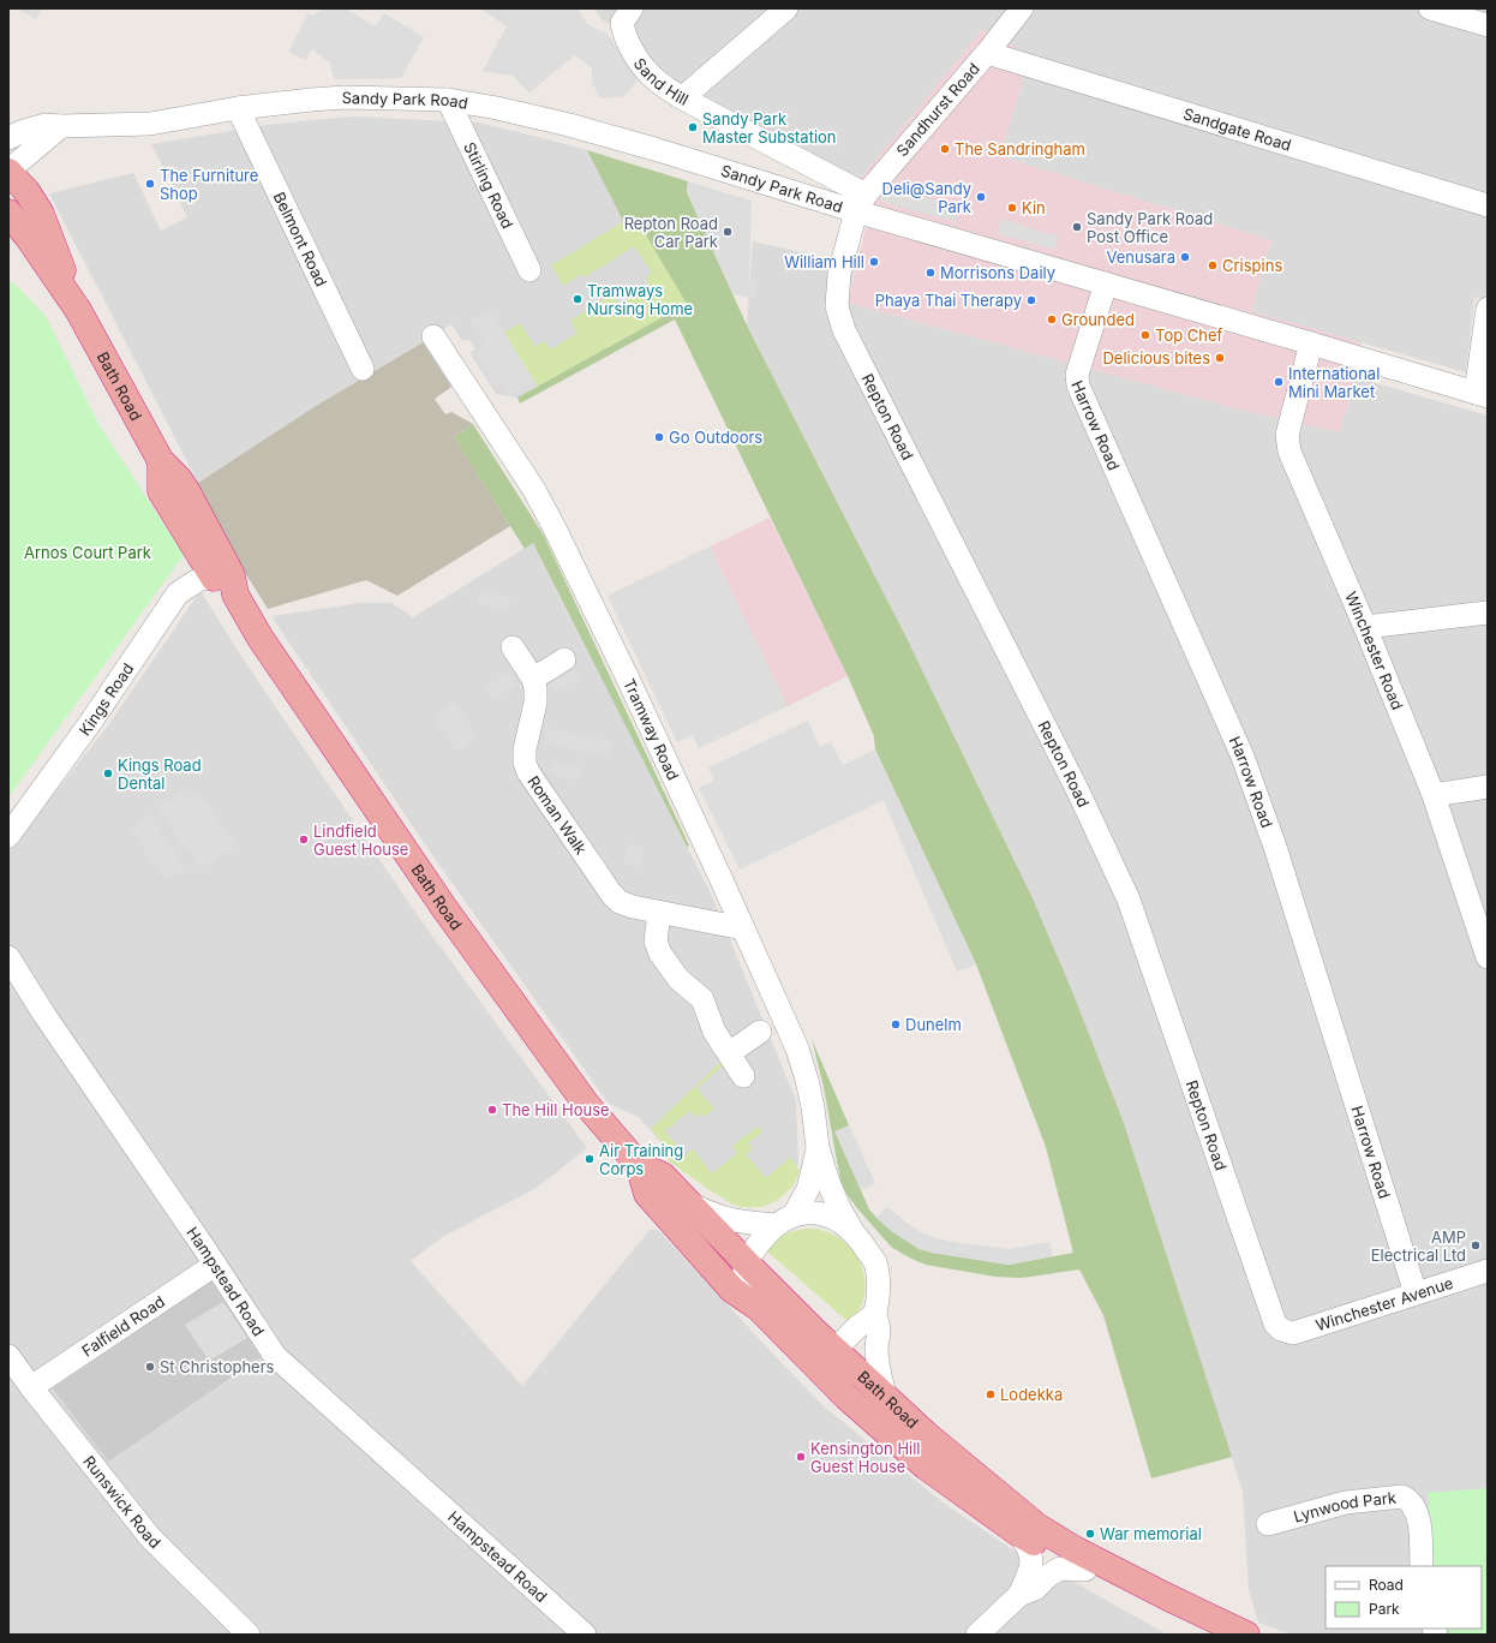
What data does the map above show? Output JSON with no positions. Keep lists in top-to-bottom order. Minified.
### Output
{"streets":{"highway":["Bath Road"],"street":["Sand Hill","Sandy Park Road","Sandhurst Road","Sandgate Road","Stirling Road","Belmont Road","Repton Road","Harrow Road","Winchester Road","Kings Road","Tramway Road","Roman Walk","Hampstead Road","Winchester Avenue","Falfield Road","Runswick Road","Lynwood Park"]},"crossings":[["Sand Hill","Sandy Park Road"],["Sand Hill","Sandhurst Road"],["Sand Hill","Repton Road"],["Sandy Park Road","Sandhurst Road"],["Sandy Park Road","Stirling Road"],["Sandy Park Road","Belmont Road"],["Sandy Park Road","Repton Road"],["Sandy Park Road","Harrow Road"],["Sandy Park Road","Winchester Road"],["Sandhurst Road","Sandgate Road"],["Sandhurst Road","Repton Road"],["Bath Road","Kings Road"],["Bath Road","Tramway Road"],["Repton Road","Winchester Avenue"],["Harrow Road","Winchester Avenue"],["Tramway Road","Roman Walk"],["Hampstead Road","Falfield Road"],["Falfield Road","Runswick Road"]],"parks":["Arnos Court Park"],"places":["Sandy Park Master Substation","The Sandringham","The Furniture Shop","Deli@Sandy Park","Kin","Sandy Park Road Post Office","Repton Road Car Park","Venusara","William Hill","Crispins","Morrisons Daily","Tramways Nursing Home","Phaya Thai Therapy","Grounded","Top Chef","Delicious bites","International Mini Market","Go Outdoors","Kings Road Dental","Lindfield Guest House","Dunelm","The Hill House","Air Training Corps","AMP Electrical Ltd","St Christophers","Lodekka","Kensington Hill Guest House","War memorial"],"legend":["Road","Park"]}
